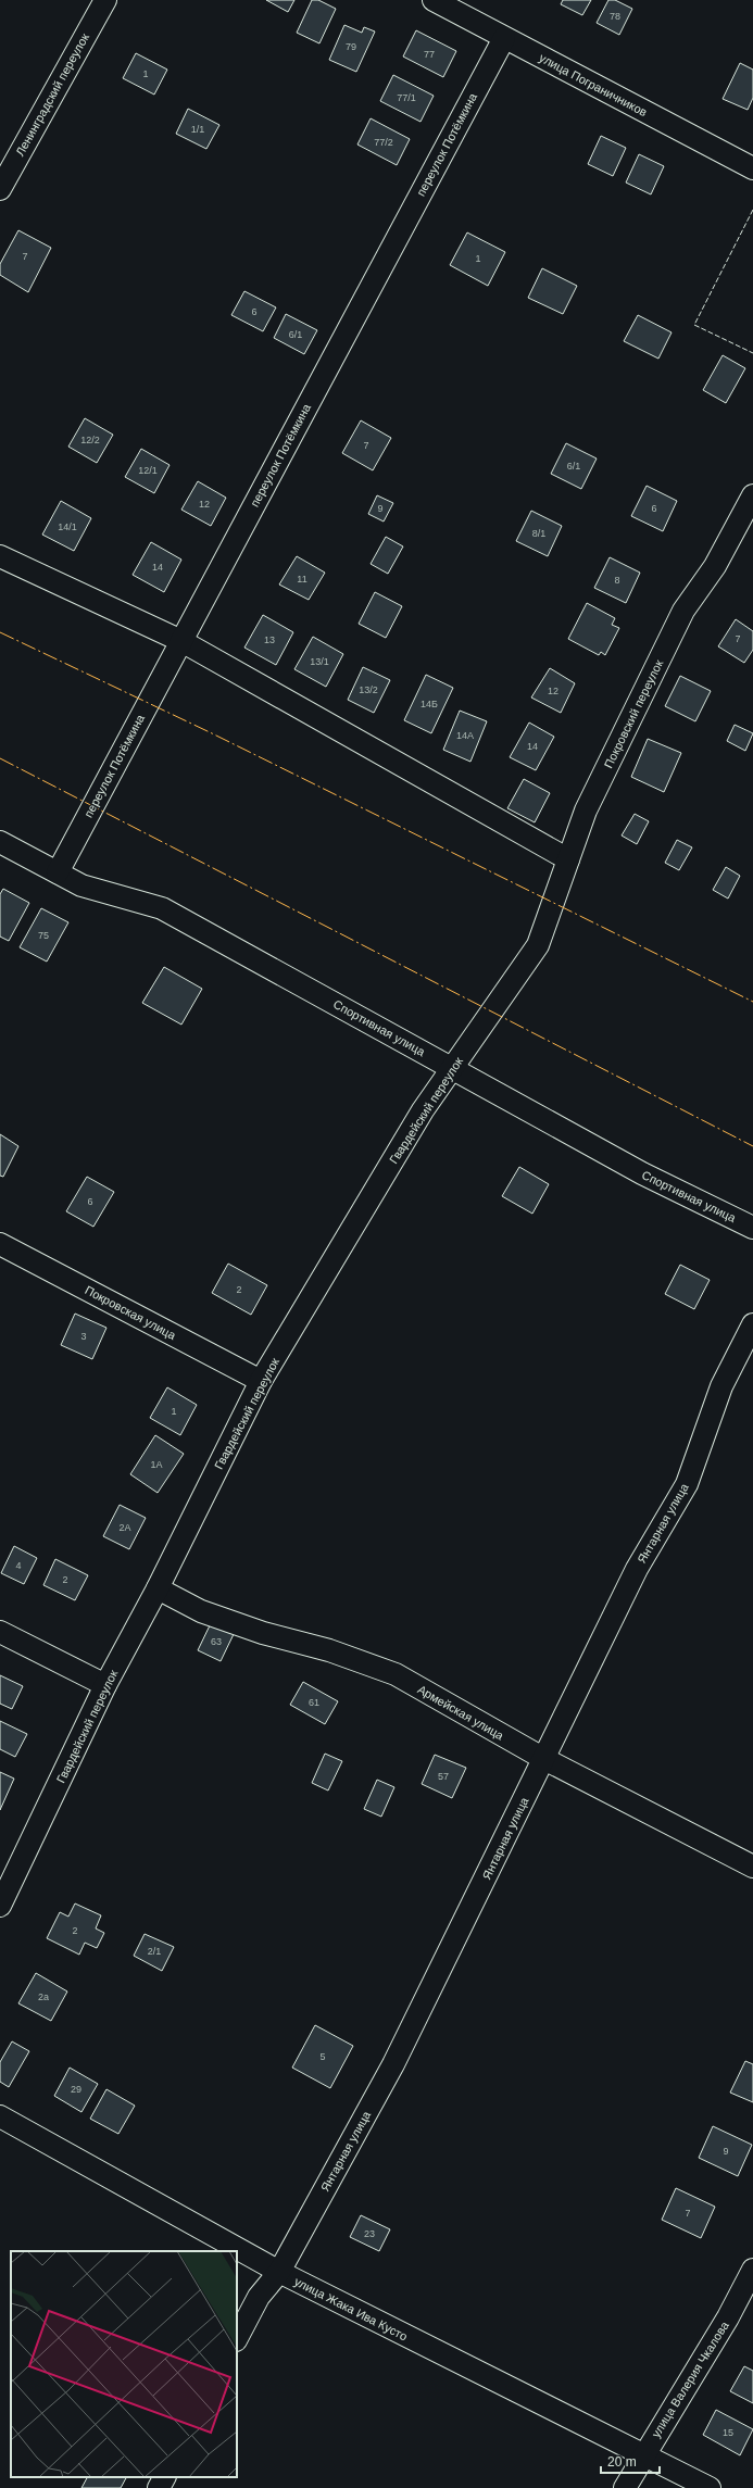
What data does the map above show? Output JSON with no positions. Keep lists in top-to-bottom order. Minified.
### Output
{"streets":{"street":["улица Пограничников","Ленинградский переулок","переулок Потёмкина","Покровский переулок","Спортивная улица","Гвардейский переулок","Покровская улица","Янтарная улица","Армейская улица","улица Жака Ива Кусто","улица Валерия Чкалова"]},"crossings":[["улица Пограничников","переулок Потёмкина"],["переулок Потёмкина","Спортивная улица"],["Покровский переулок","Гвардейский переулок"],["Спортивная улица","Гвардейский переулок"],["Гвардейский переулок","Покровская улица"],["Гвардейский переулок","Армейская улица"],["Янтарная улица","Армейская улица"],["Янтарная улица","улица Жака Ива Кусто"],["улица Жака Ива Кусто","улица Валерия Чкалова"]],"house_numbers":["78","79","77","1","77/1","1/1","77/2","7","1","6","6/1","12/2","7","6/1","12/1","12","9","6","14/1","8/1","14","11","8","7","13","13/1","13/2","12","14Б","14А","14","75","6","2","3","1","1А","2А","4","2","63","61","57","2","2/1","2а","5","29","9","7","23","15"],"scale_bar":"20 m"}
